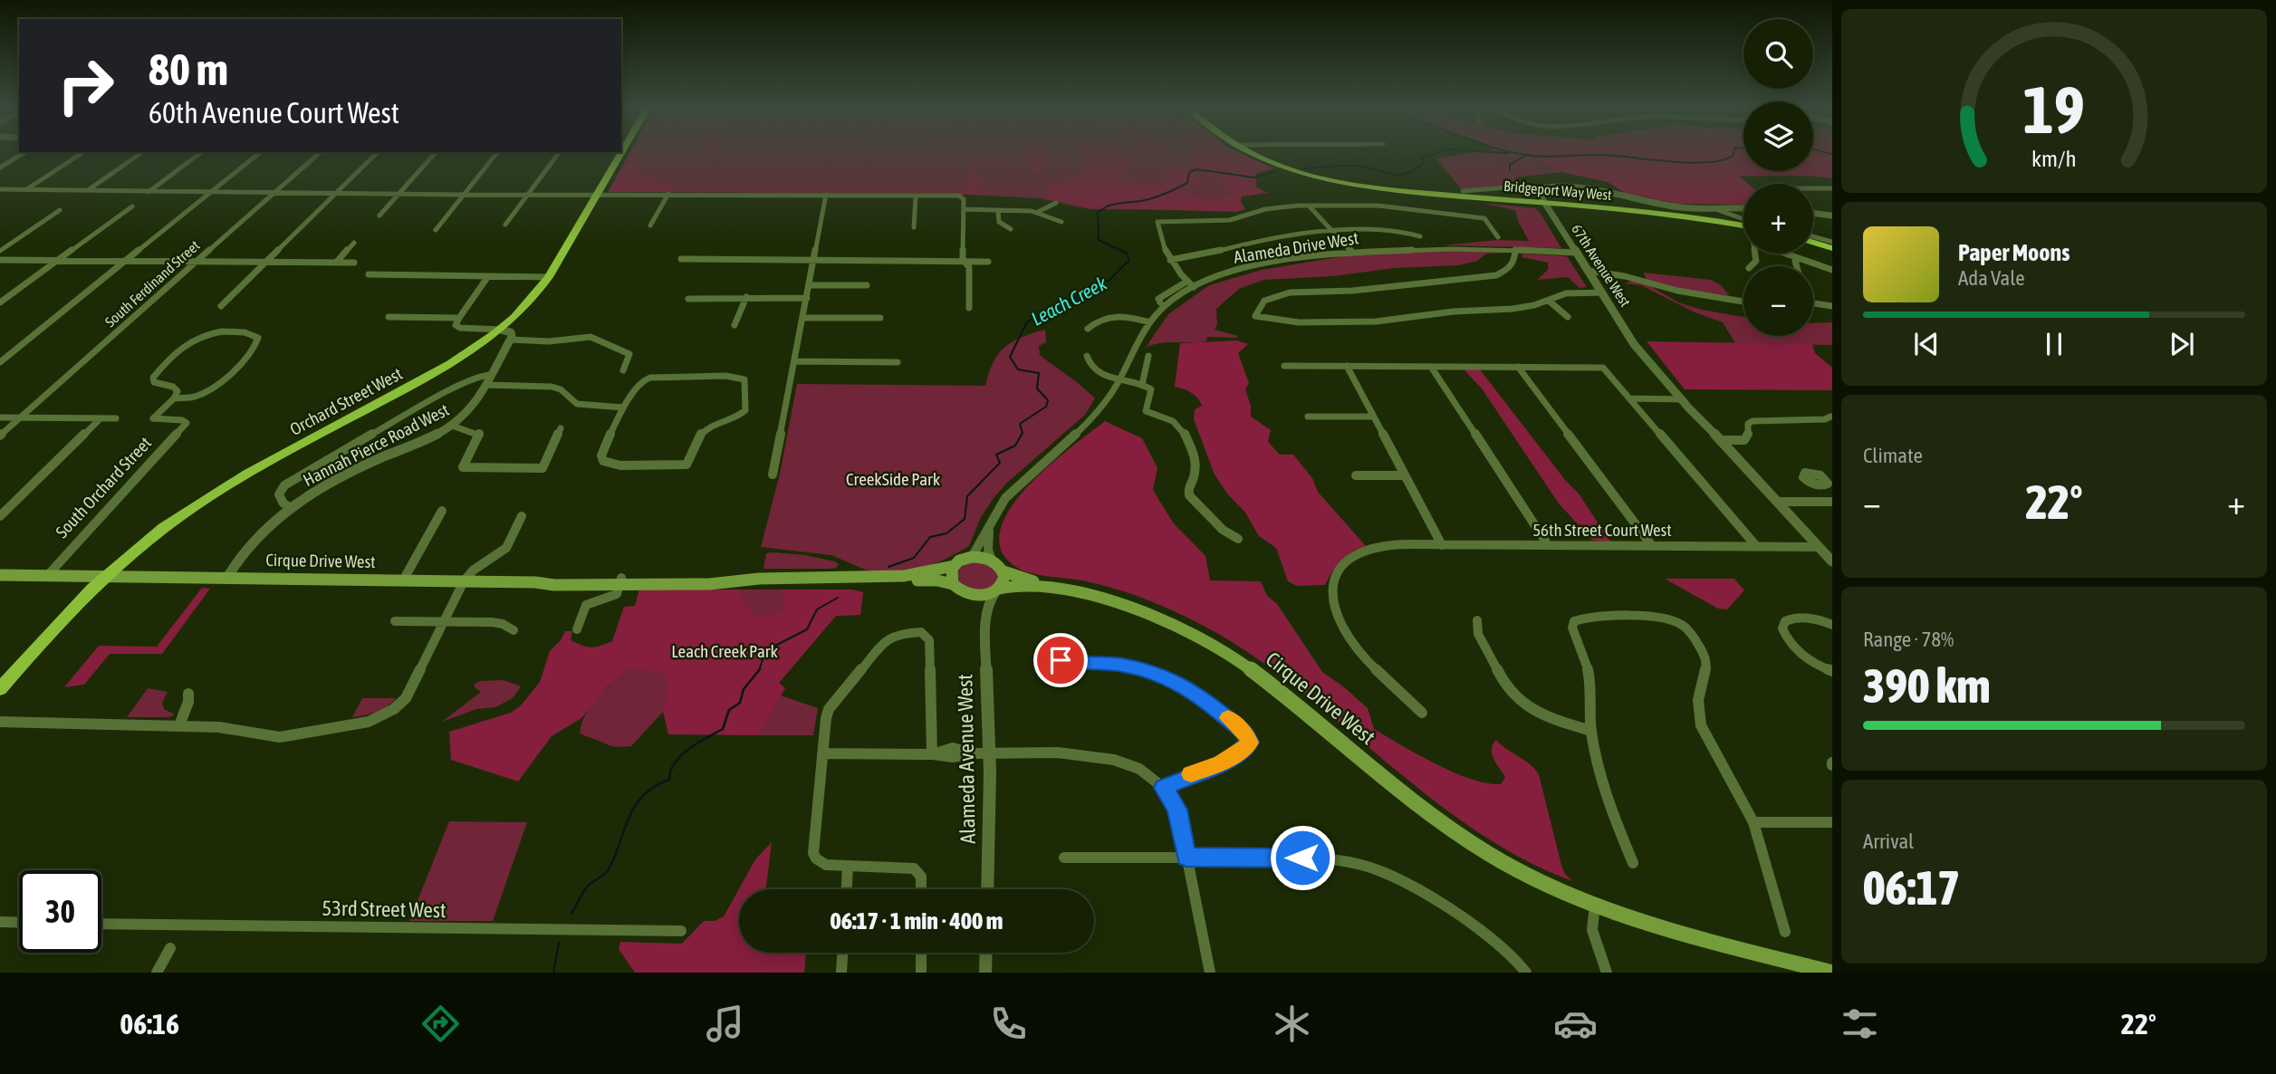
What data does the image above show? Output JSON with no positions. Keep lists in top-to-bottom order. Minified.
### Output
{"streets":{"main road":["Bridgeport Way West","Orchard Street West","Cirque Drive West"],"street":["Alameda Drive West","67th Avenue West","South Ferdinand Street","Hannah Pierce Road West","South Orchard Street","56th Street Court West","Alameda Avenue West","53rd Street West"]},"crossings":[["Bridgeport Way West","67th Avenue West"],["Alameda Drive West","67th Avenue West"],["Alameda Drive West","Cirque Drive West"],["Alameda Drive West","Alameda Avenue West"],["67th Avenue West","56th Street Court West"],["Orchard Street West","Cirque Drive West"],["Hannah Pierce Road West","Cirque Drive West"],["South Orchard Street","Cirque Drive West"],["Cirque Drive West","Alameda Avenue West"]],"water":["Leach Creek"],"parks":["CreekSide Park","Leach Creek Park"],"page":{"map_buttons":["+","−"],"turn":["80 m","60th Avenue Court West"],"song":["Paper Moons","Ada Vale"],"tile":["Climate",["Range · 78%","390 km"],["Arrival","06:17"]],"heat":["−","22°","+"],"limit":"30","trip":"06:17 · 1 min · 400 m","tabs":["06:16","22°"],"gauge":["19","km/h"]}}
